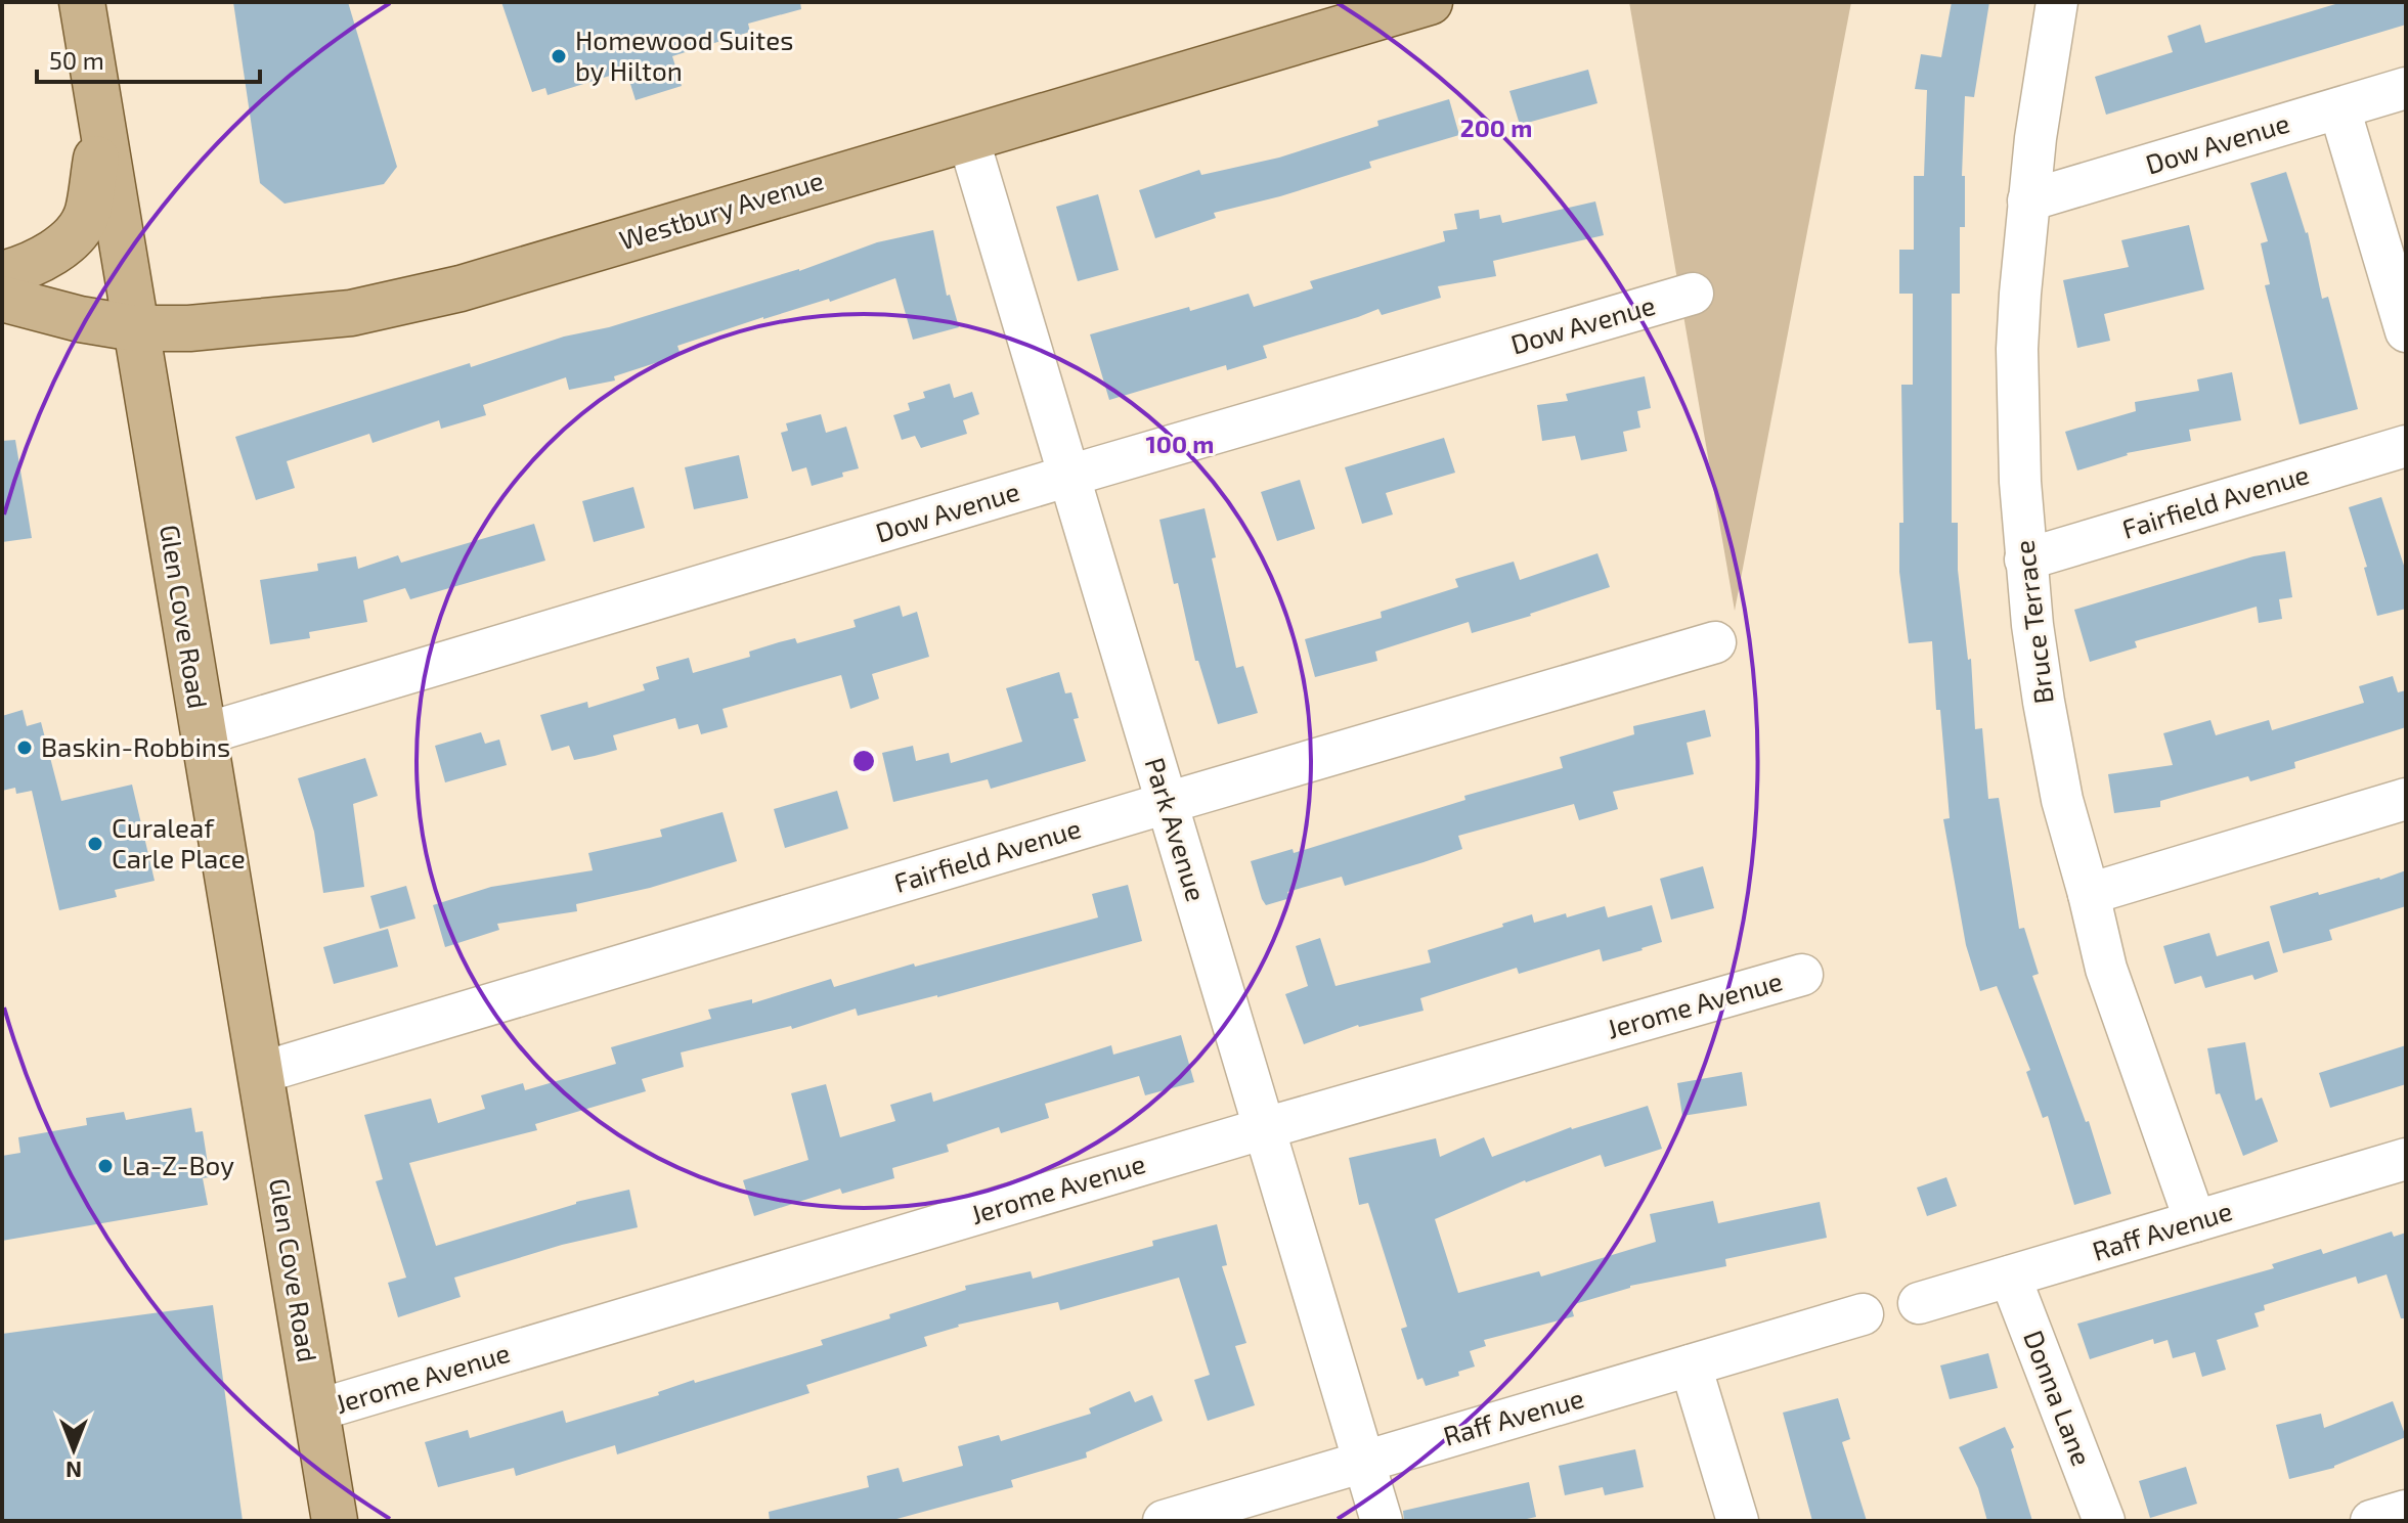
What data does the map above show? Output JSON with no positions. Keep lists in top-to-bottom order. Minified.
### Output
{"streets":{"main road":["Westbury Avenue","Glen Cove Road"],"street":["Dow Avenue","Fairfield Avenue","Bruce Terrace","Park Avenue","Jerome Avenue","Raff Avenue","Donna Lane"]},"crossings":[["Dow Avenue","Glen Cove Road"],["Dow Avenue","Bruce Terrace"],["Dow Avenue","Park Avenue"],["Westbury Avenue","Glen Cove Road"],["Westbury Avenue","Park Avenue"],["Fairfield Avenue","Glen Cove Road"],["Fairfield Avenue","Bruce Terrace"],["Fairfield Avenue","Park Avenue"],["Glen Cove Road","Jerome Avenue"],["Bruce Terrace","Raff Avenue"],["Park Avenue","Jerome Avenue"],["Park Avenue","Raff Avenue"],["Raff Avenue","Donna Lane"]],"places":["Homewood Suites by Hilton","Baskin-Robbins","Curaleaf Carle Place","La-Z-Boy"],"scale_bar":"50 m","north":"bottom","rings":["200 m","100 m"]}
